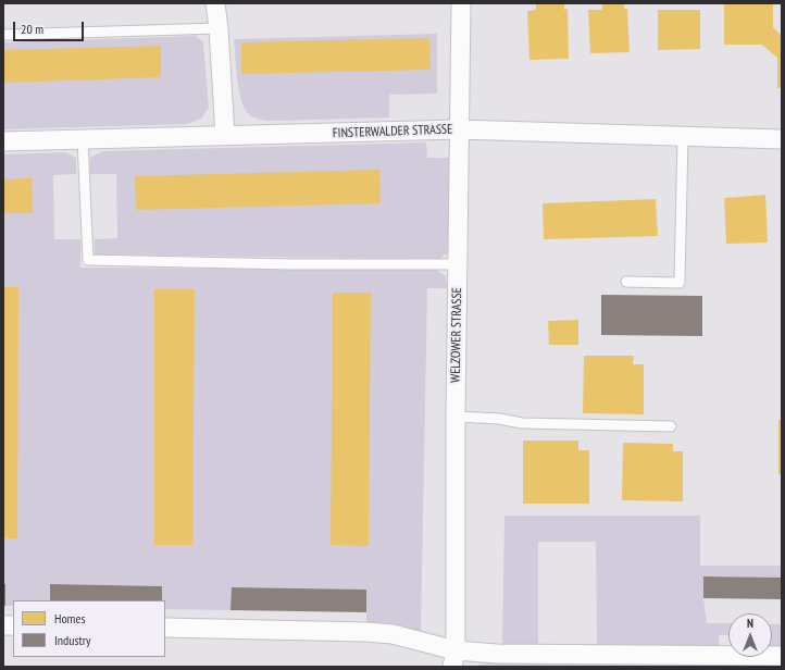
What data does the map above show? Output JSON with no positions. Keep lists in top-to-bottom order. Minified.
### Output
{"streets":{"street":["FINSTERWALDER STRASSE","WELZOWER STRASSE"]},"crossings":[["FINSTERWALDER STRASSE","WELZOWER STRASSE"]],"legend":["Homes","Industry"],"scale_bar":"20 m","north":"top"}
